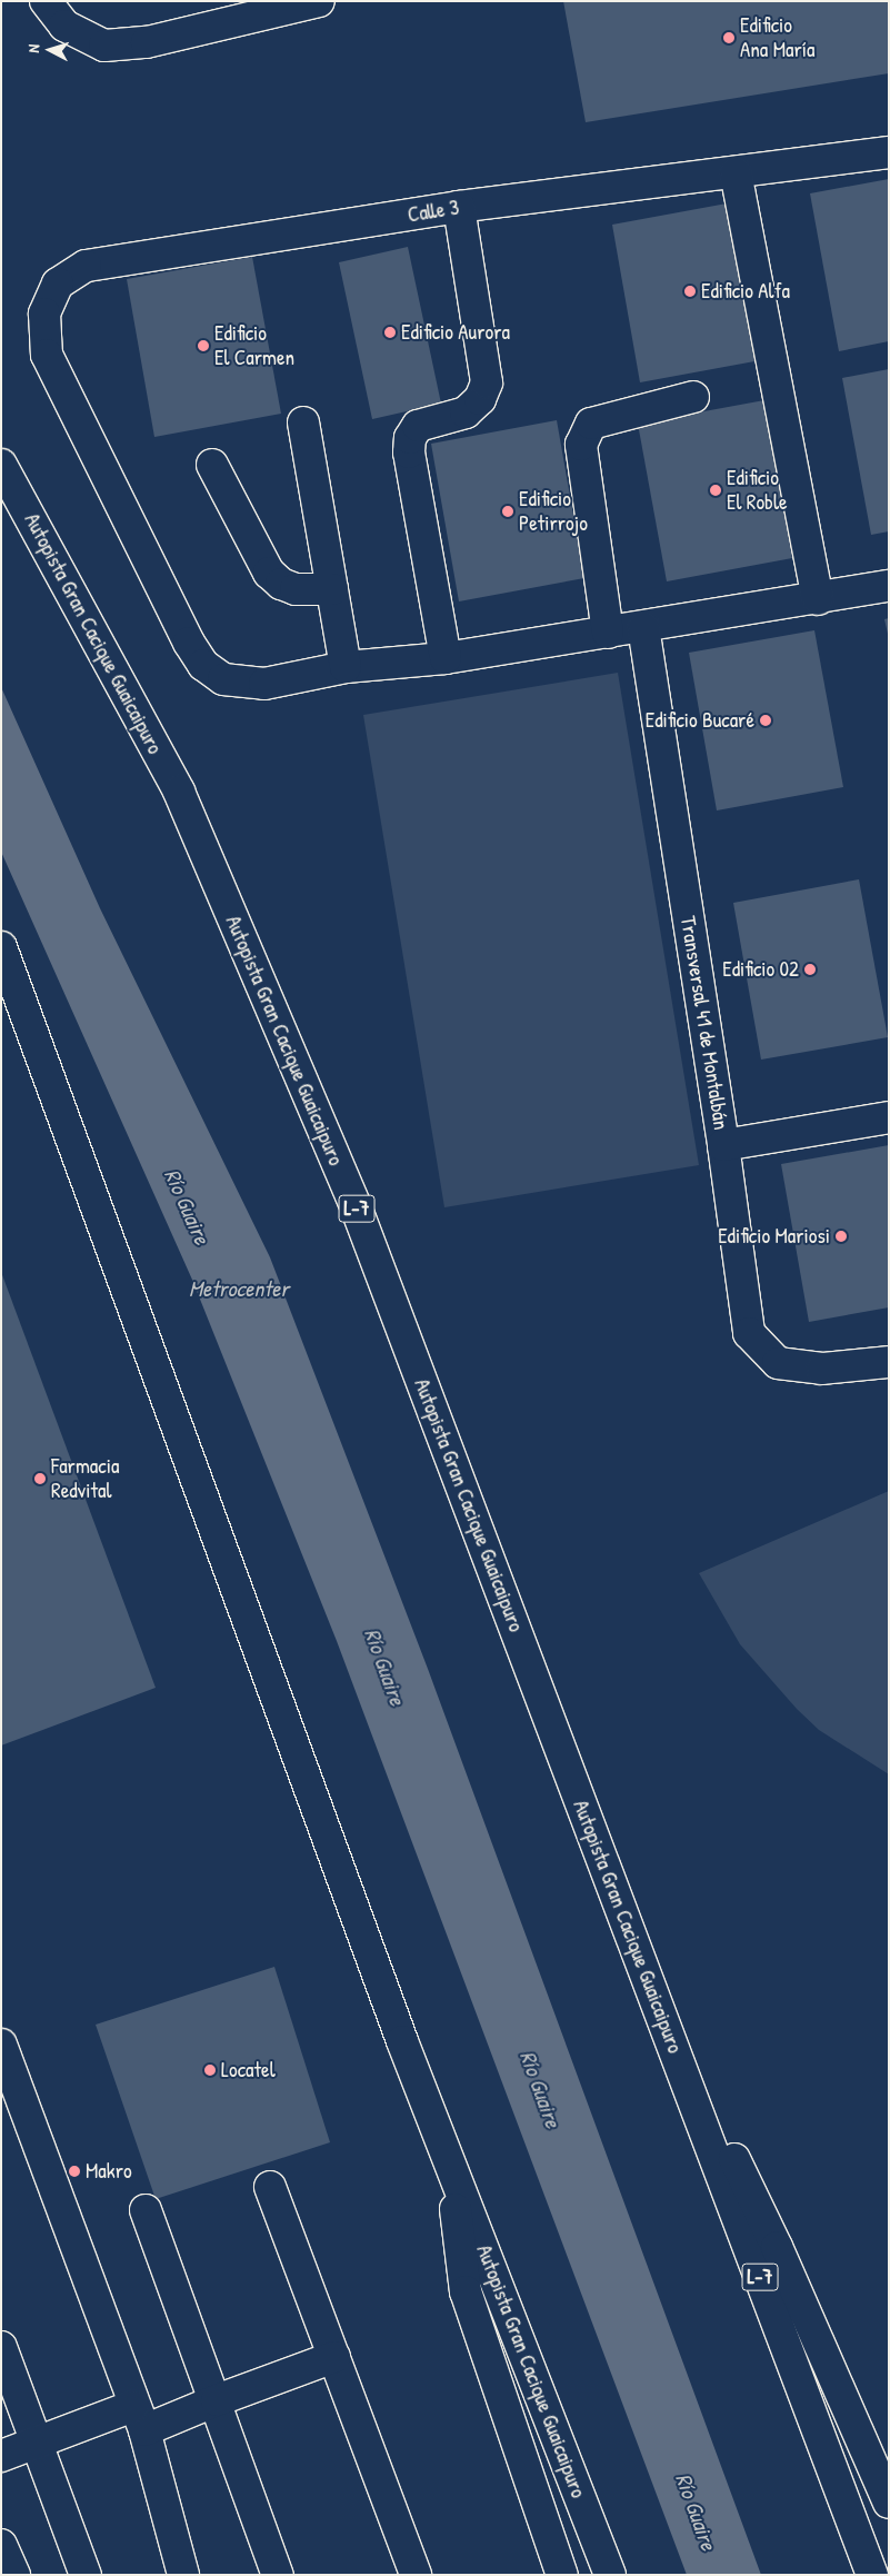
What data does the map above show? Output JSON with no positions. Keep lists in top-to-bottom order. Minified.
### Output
{"streets":{"main road":["Calle 3","Autopista Gran Cacique Guaicaipuro","Transversal 41 de Montalbán","L-7"]},"water":["Río Guaire","Metrocenter"],"places":["Edificio Ana María","Edificio Alfa","Edificio Aurora","Edificio El Carmen","Edificio El Roble","Edificio Petirrojo","Edificio Bucaré","Edificio 02","Edificio Mariosi","Farmacia Redvital","Locatel","Makro"],"north":"left"}
